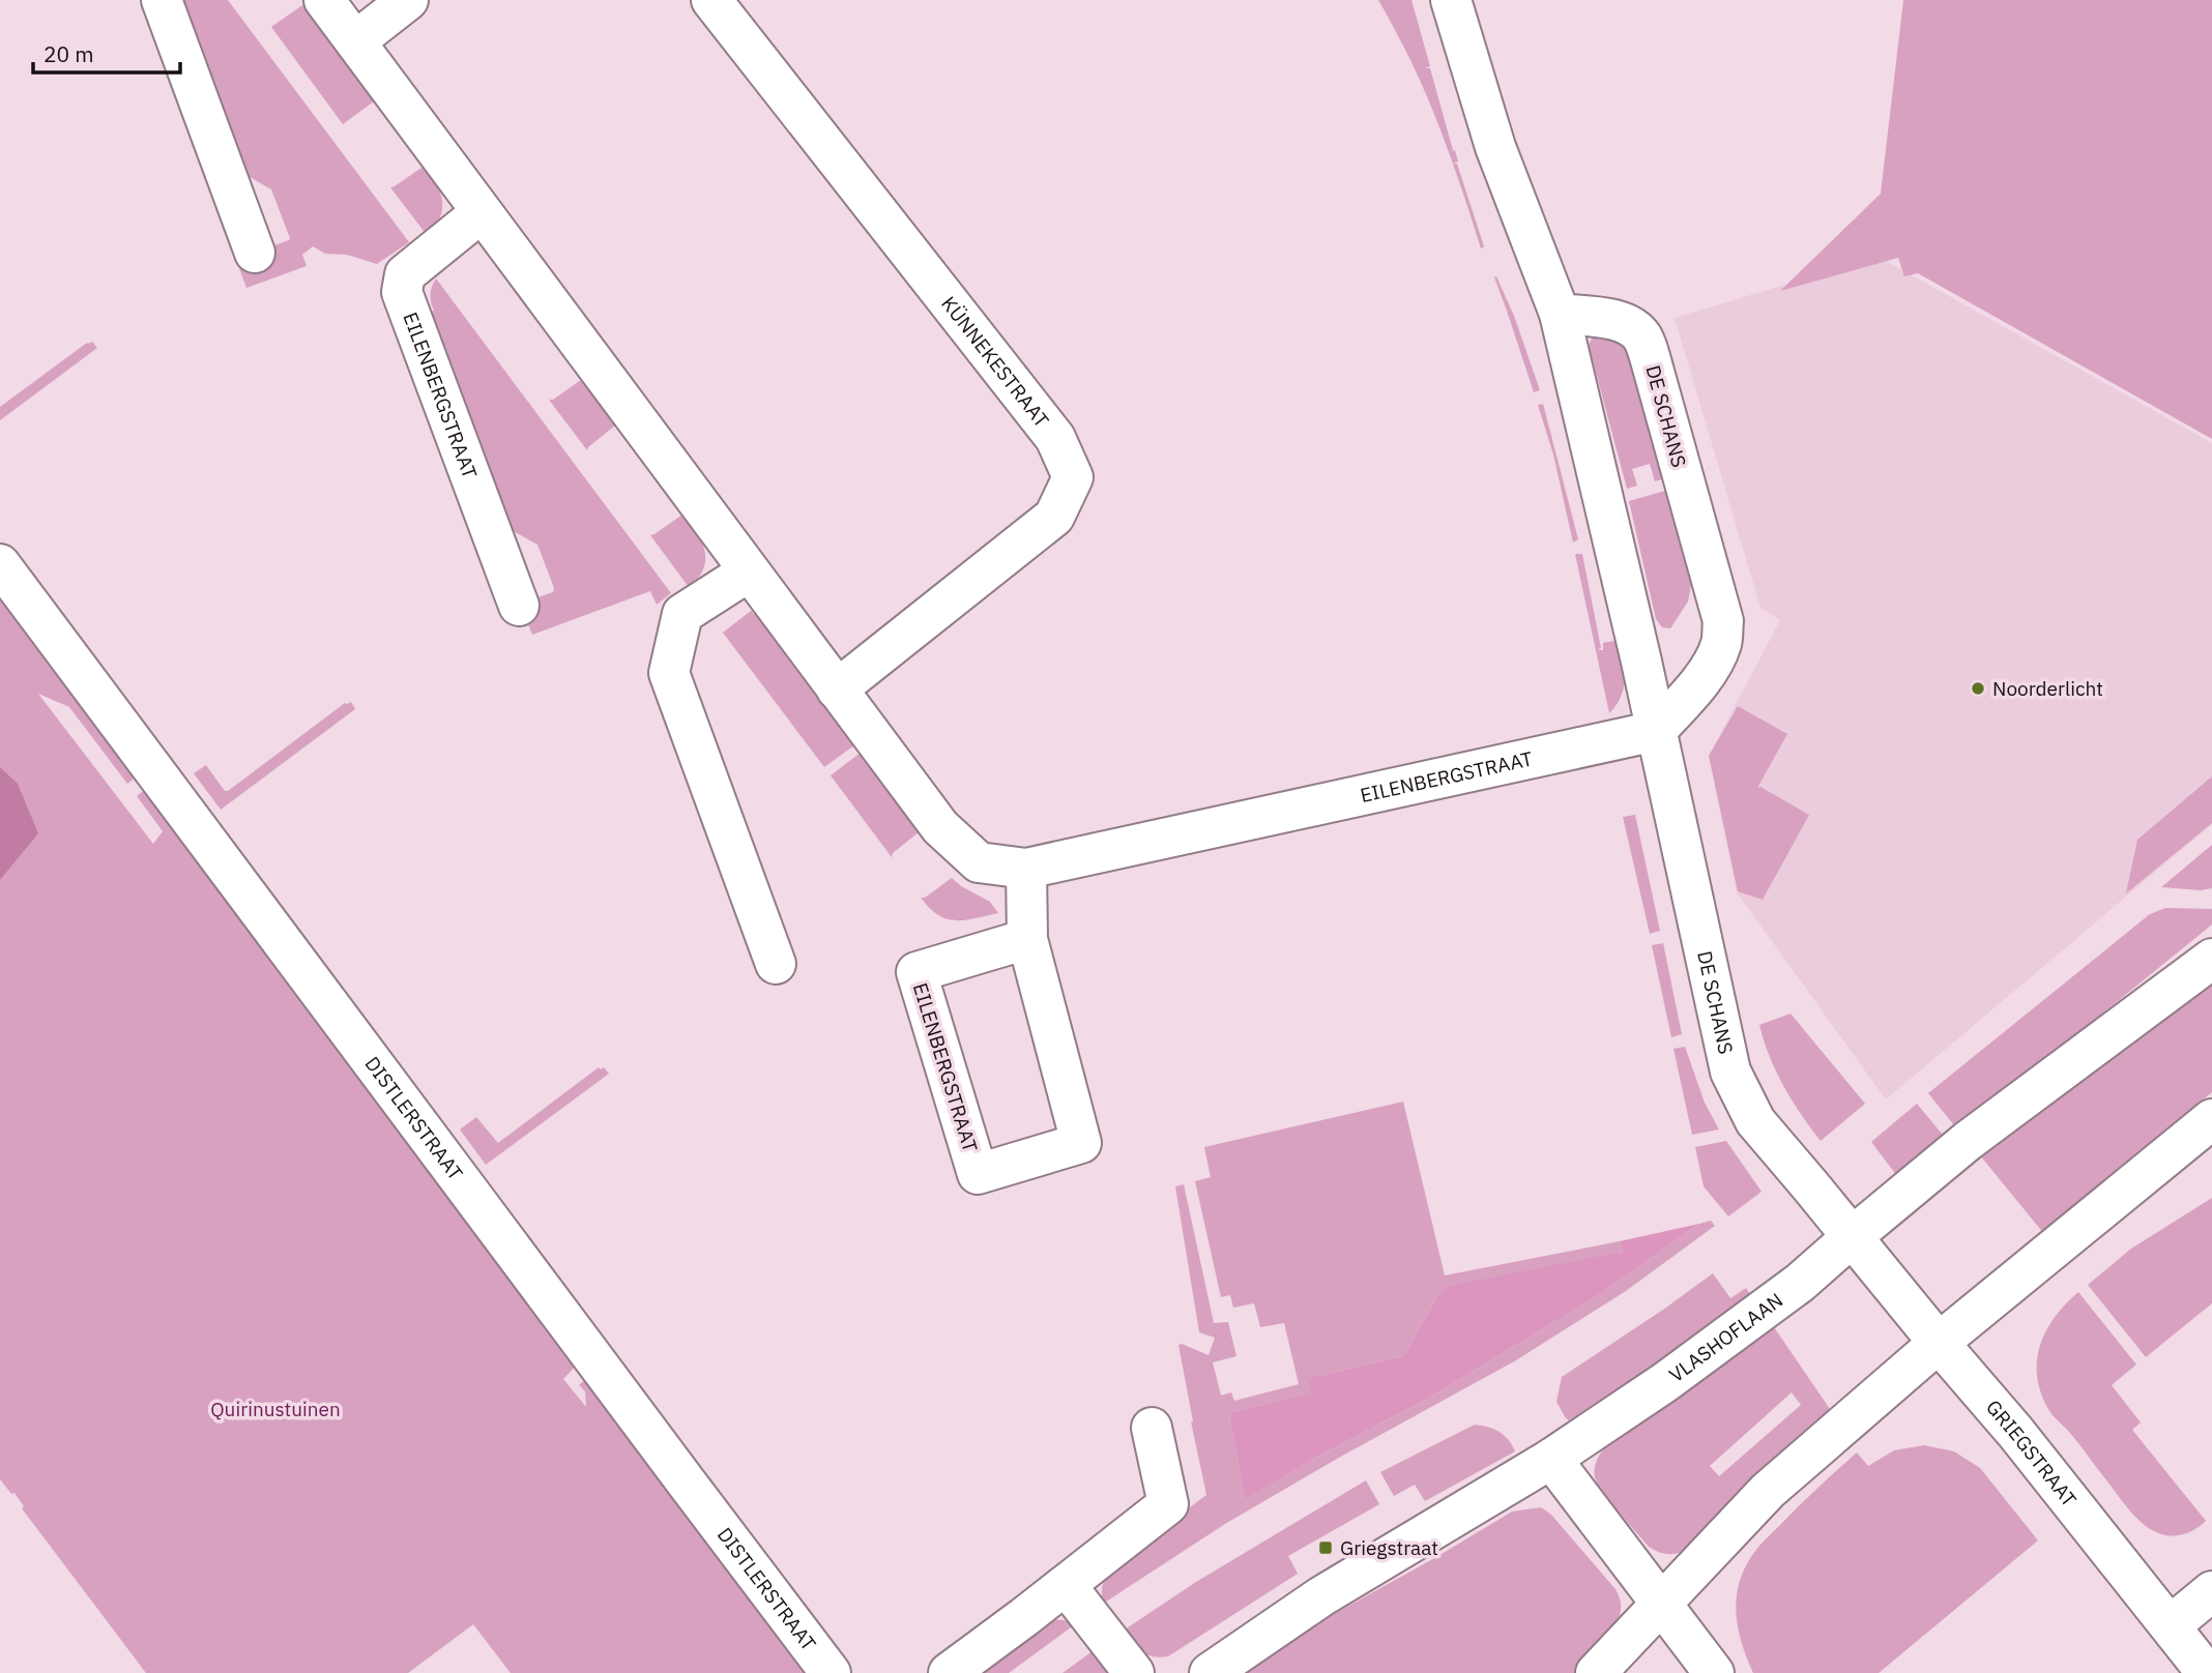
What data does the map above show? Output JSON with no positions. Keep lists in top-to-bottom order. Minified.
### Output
{"streets":{"street":["KÜNNEKESTRAAT","EILENBERGSTRAAT","DE SCHANS","DISTLERSTRAAT","VLASHOFLAAN","GRIEGSTRAAT"]},"crossings":[["KÜNNEKESTRAAT","EILENBERGSTRAAT"],["EILENBERGSTRAAT","DE SCHANS"],["DE SCHANS","VLASHOFLAAN"],["DE SCHANS","GRIEGSTRAAT"],["VLASHOFLAAN","GRIEGSTRAAT"]],"parks":["Quirinustuinen"],"places":{"other":["Noorderlicht"],"transit":["Griegstraat"]},"scale_bar":"20 m"}
